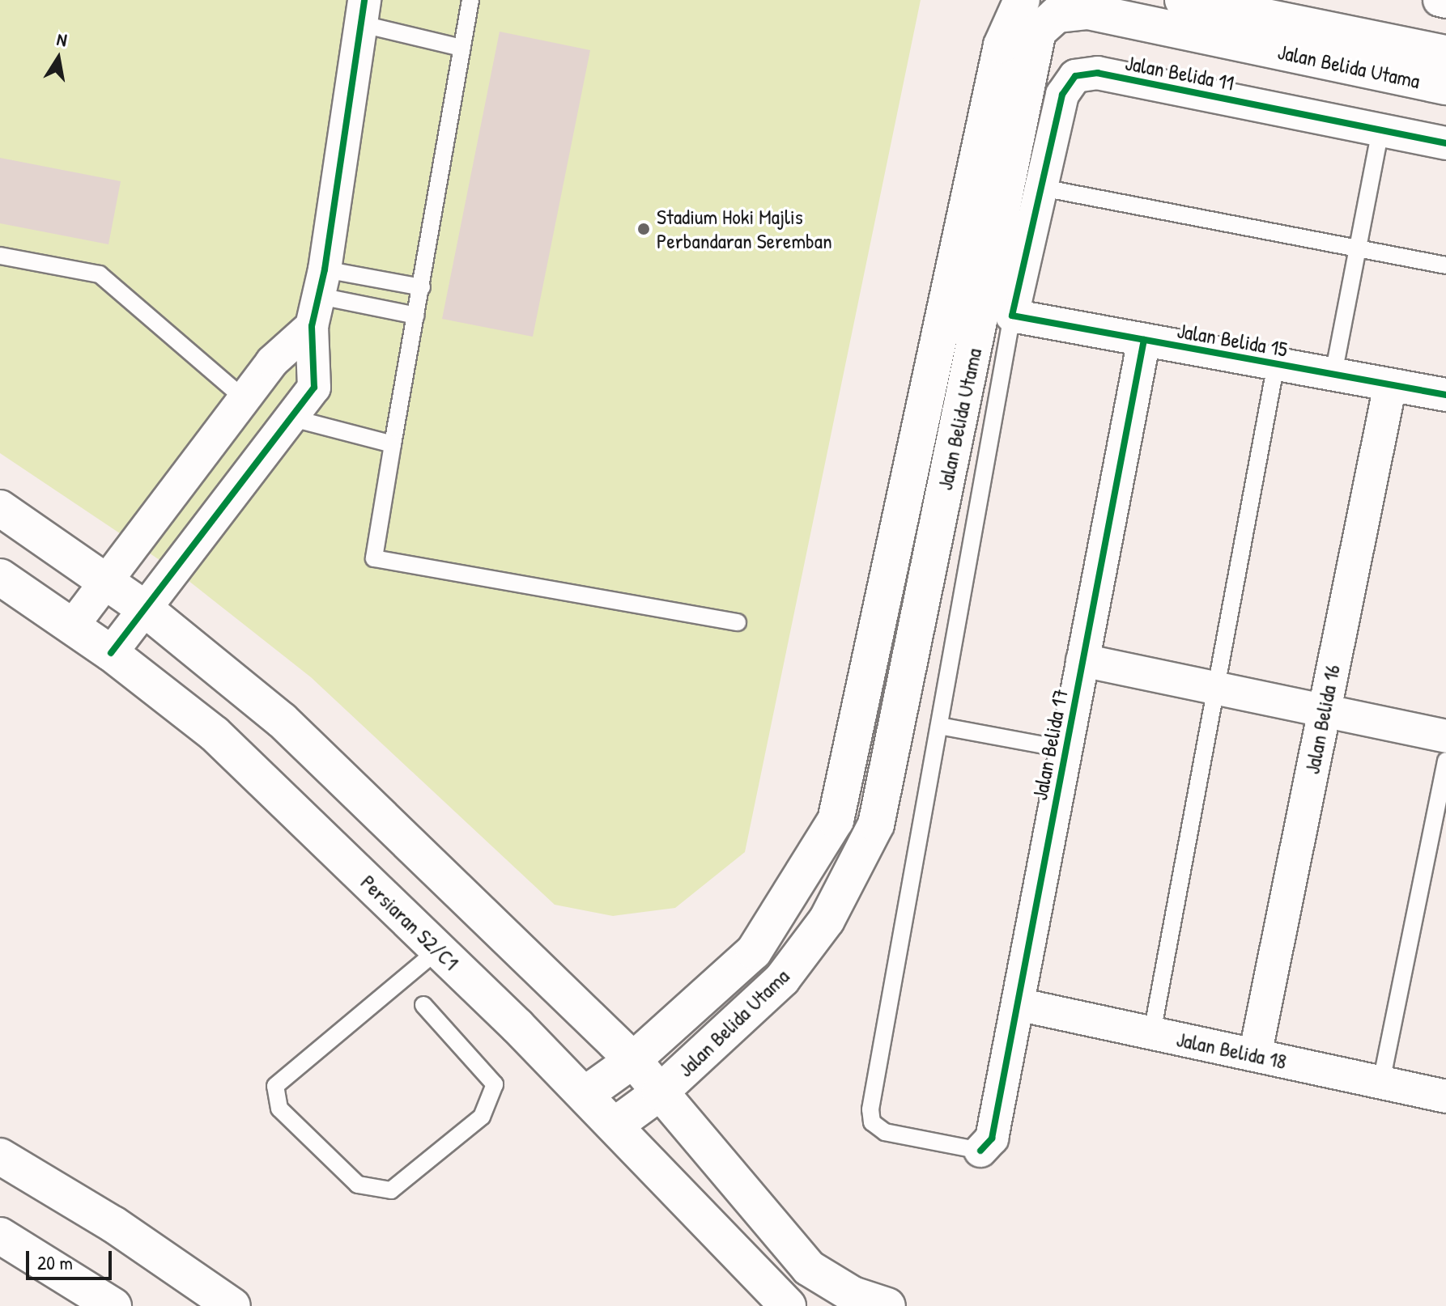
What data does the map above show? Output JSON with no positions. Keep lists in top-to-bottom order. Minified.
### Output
{"streets":{"main road":["Jalan Belida Utama","Persiaran S2/C1"],"street":["Jalan Belida 11","Jalan Belida 15","Jalan Belida 16","Jalan Belida 17","Jalan Belida 18"]},"crossings":[["Jalan Belida Utama","Persiaran S2/C1"],["Jalan Belida 11","Jalan Belida 15"],["Jalan Belida 15","Jalan Belida 16"],["Jalan Belida 15","Jalan Belida 17"],["Jalan Belida 16","Jalan Belida 18"],["Jalan Belida 17","Jalan Belida 18"]],"places":["Stadium Hoki Majlis Perbandaran Seremban"],"scale_bar":"20 m","north":"top"}
